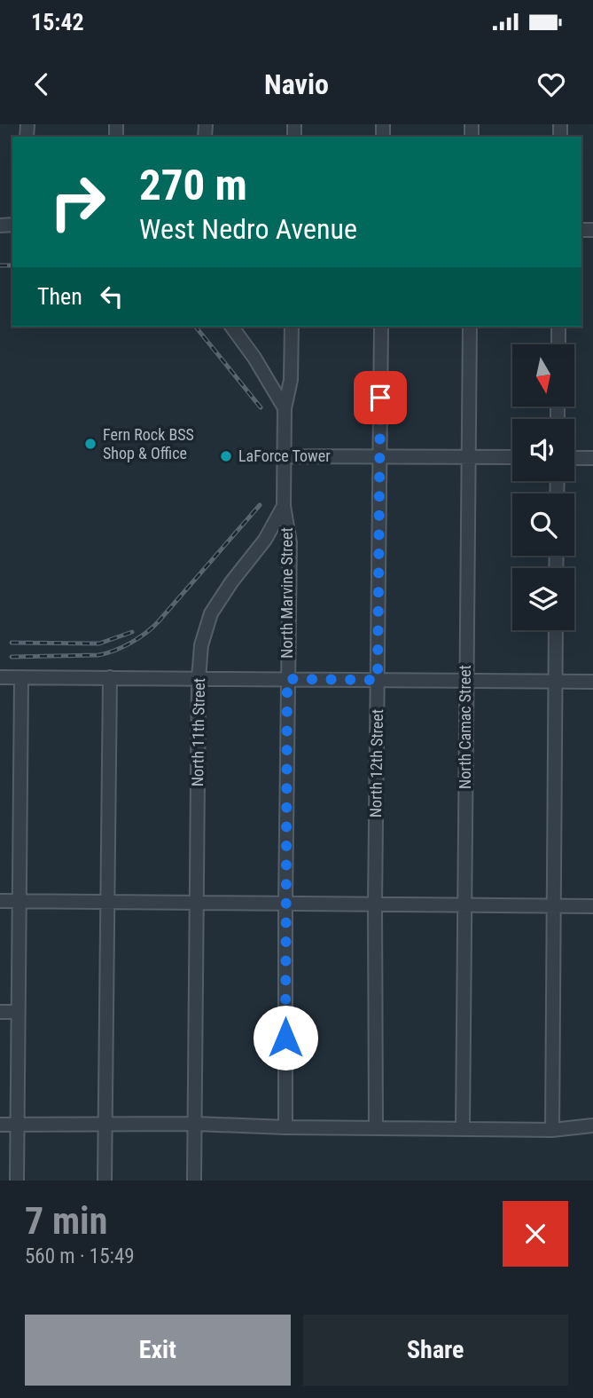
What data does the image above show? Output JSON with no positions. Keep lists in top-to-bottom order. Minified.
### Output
{"streets":{"street":["North Marvine Street","North Camac Street","North 11th Street","North 12th Street"]},"crossings":[["North Marvine Street","North 11th Street"]],"places":["Fern Rock BSS Shop & Office","LaForce Tower"],"north":"bottom","page":{"status":"15:42","header":"Navio","turn":["270 m","West Nedro Avenue"],"then":"Then","heading":["7 min","560 m · 15:49"],"buttons":["Exit","Share"]}}
